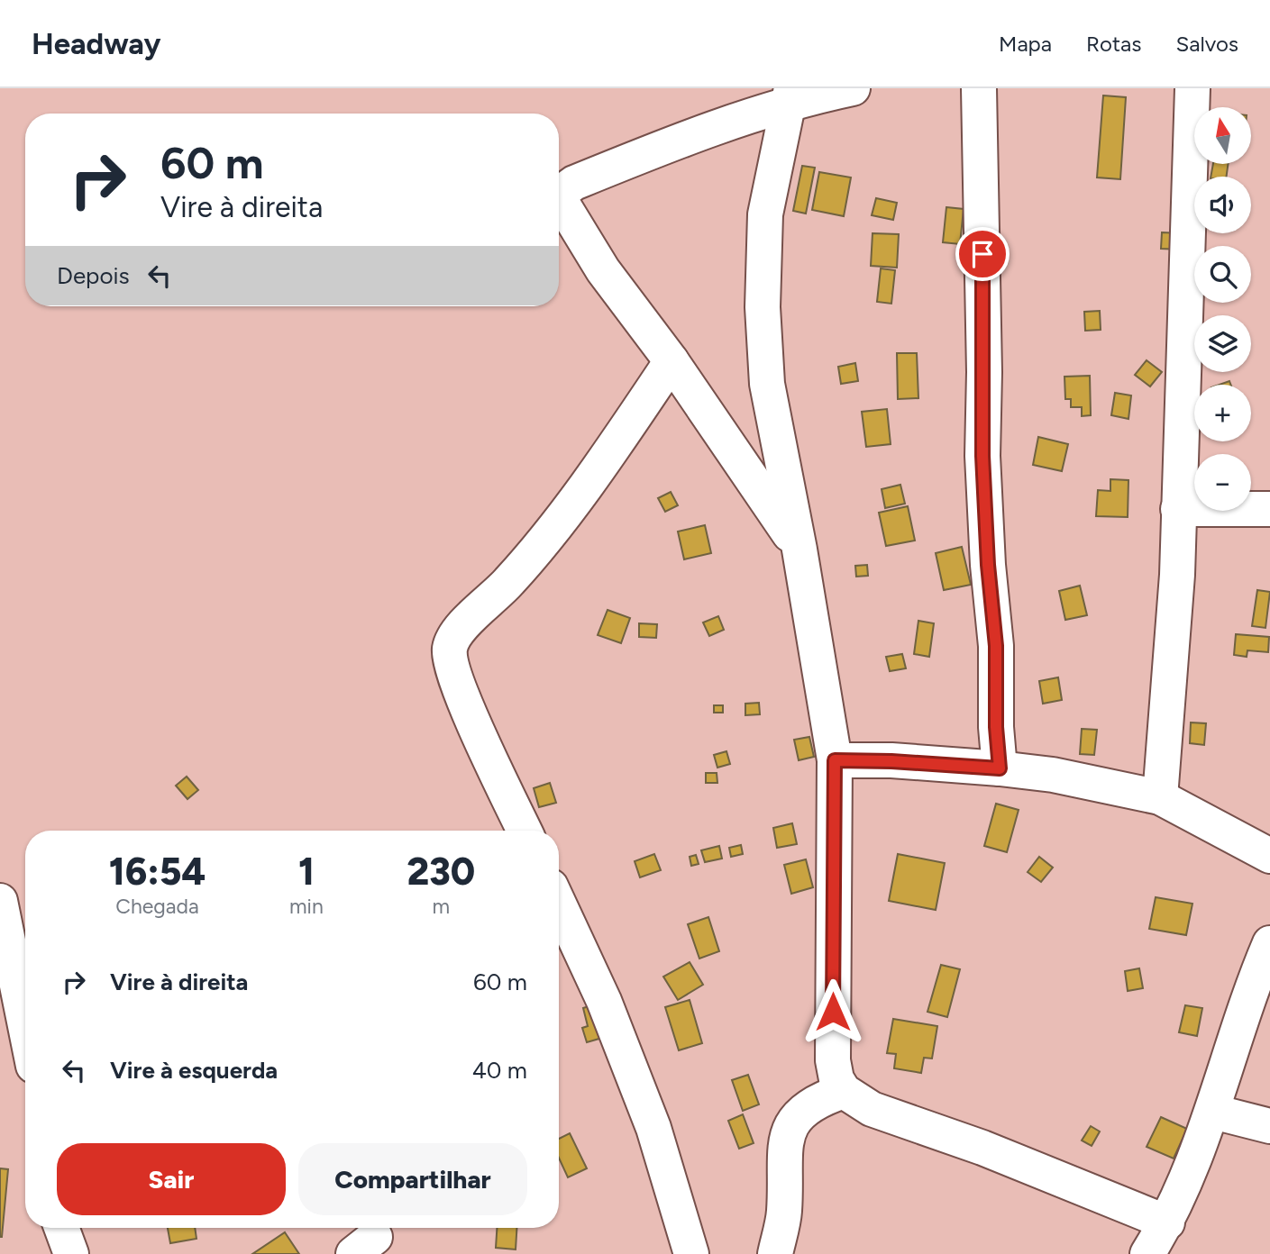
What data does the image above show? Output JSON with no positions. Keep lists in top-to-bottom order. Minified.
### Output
{"north":"top","page":{"header":"Headway","nav":["Mapa","Rotas","Salvos"],"map_buttons":["+","−"],"turn":["60 m","Vire à direita"],"then":"Depois","eta":["16:54","Chegada","1","min","230","m"],"list":[{"name":"Vire à direita","value":"60 m"},{"name":"Vire à esquerda","value":"40 m"}],"buttons":["Sair","Compartilhar"]}}
